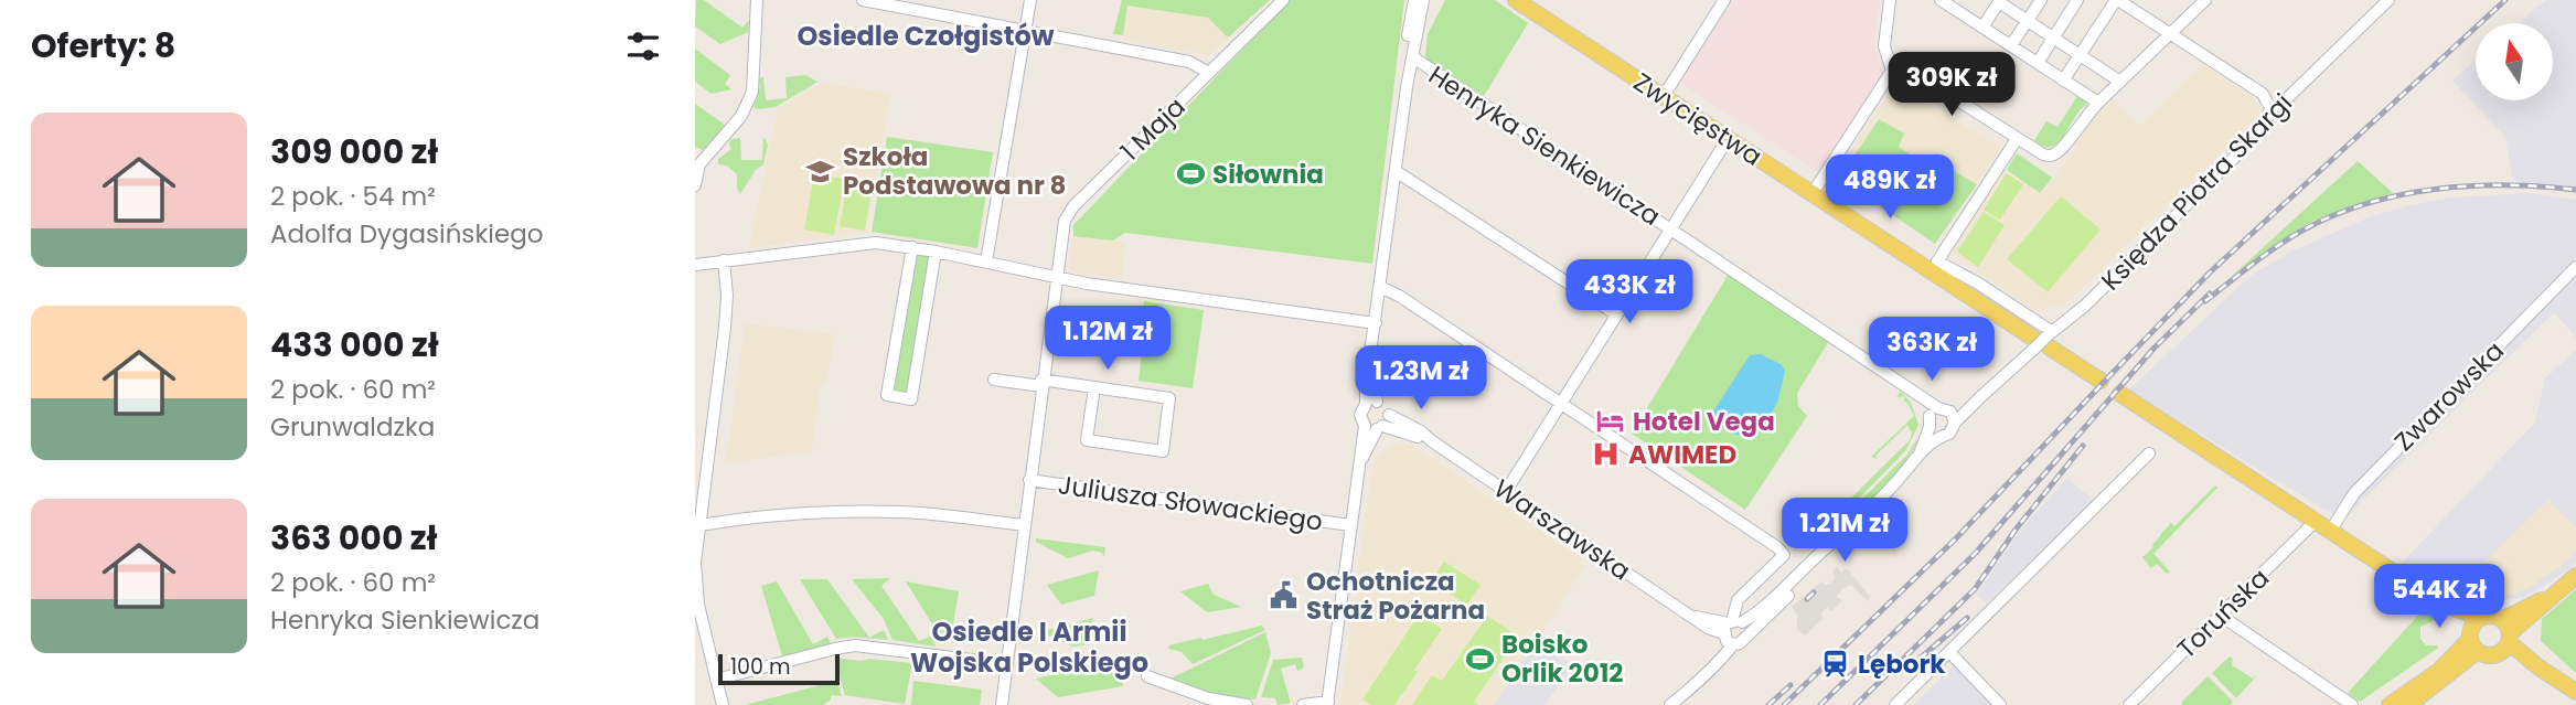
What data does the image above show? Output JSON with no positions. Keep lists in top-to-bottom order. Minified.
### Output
{"streets":{"main road":["Zwycięstwa"],"street":["1 Maja","Henryka Sienkiewicza","Księdza Piotra Skargi","Zwarowska","Juliusza Słowackiego","Warszawska","Toruńska"]},"crossings":[["Zwycięstwa","Księdza Piotra Skargi"],["1 Maja","Juliusza Słowackiego"],["Henryka Sienkiewicza","Księdza Piotra Skargi"]],"districts":["Osiedle Czołgistów","Osiedle I Armii Wojska Polskiego"],"places":{"school or university":["Szkoła Podstawowa nr 8"],"sports":["Siłownia","Boisko Orlik 2012"],"hotel":["Hotel Vega"],"hospital":["AWIMED"],"public building":["Ochotnicza Straż Pożarna"],"station":["Lębork"]},"scale_bar":"100 m","north":"top","page":{"heading":"Oferty: 8","price":["309K zł","489K zł","433K zł","1.12M zł","363K zł","1.23M zł","1.21M zł","544K zł"],"list":[{"name":"309 000 zł","note":"2 pok. · 54 m² · Adolfa Dygasińskiego"},{"name":"433 000 zł","note":"2 pok. · 60 m² · Grunwaldzka"},{"name":"363 000 zł","note":"2 pok. · 60 m² · Henryka Sienkiewicza"}],"scale":"100 m"}}
